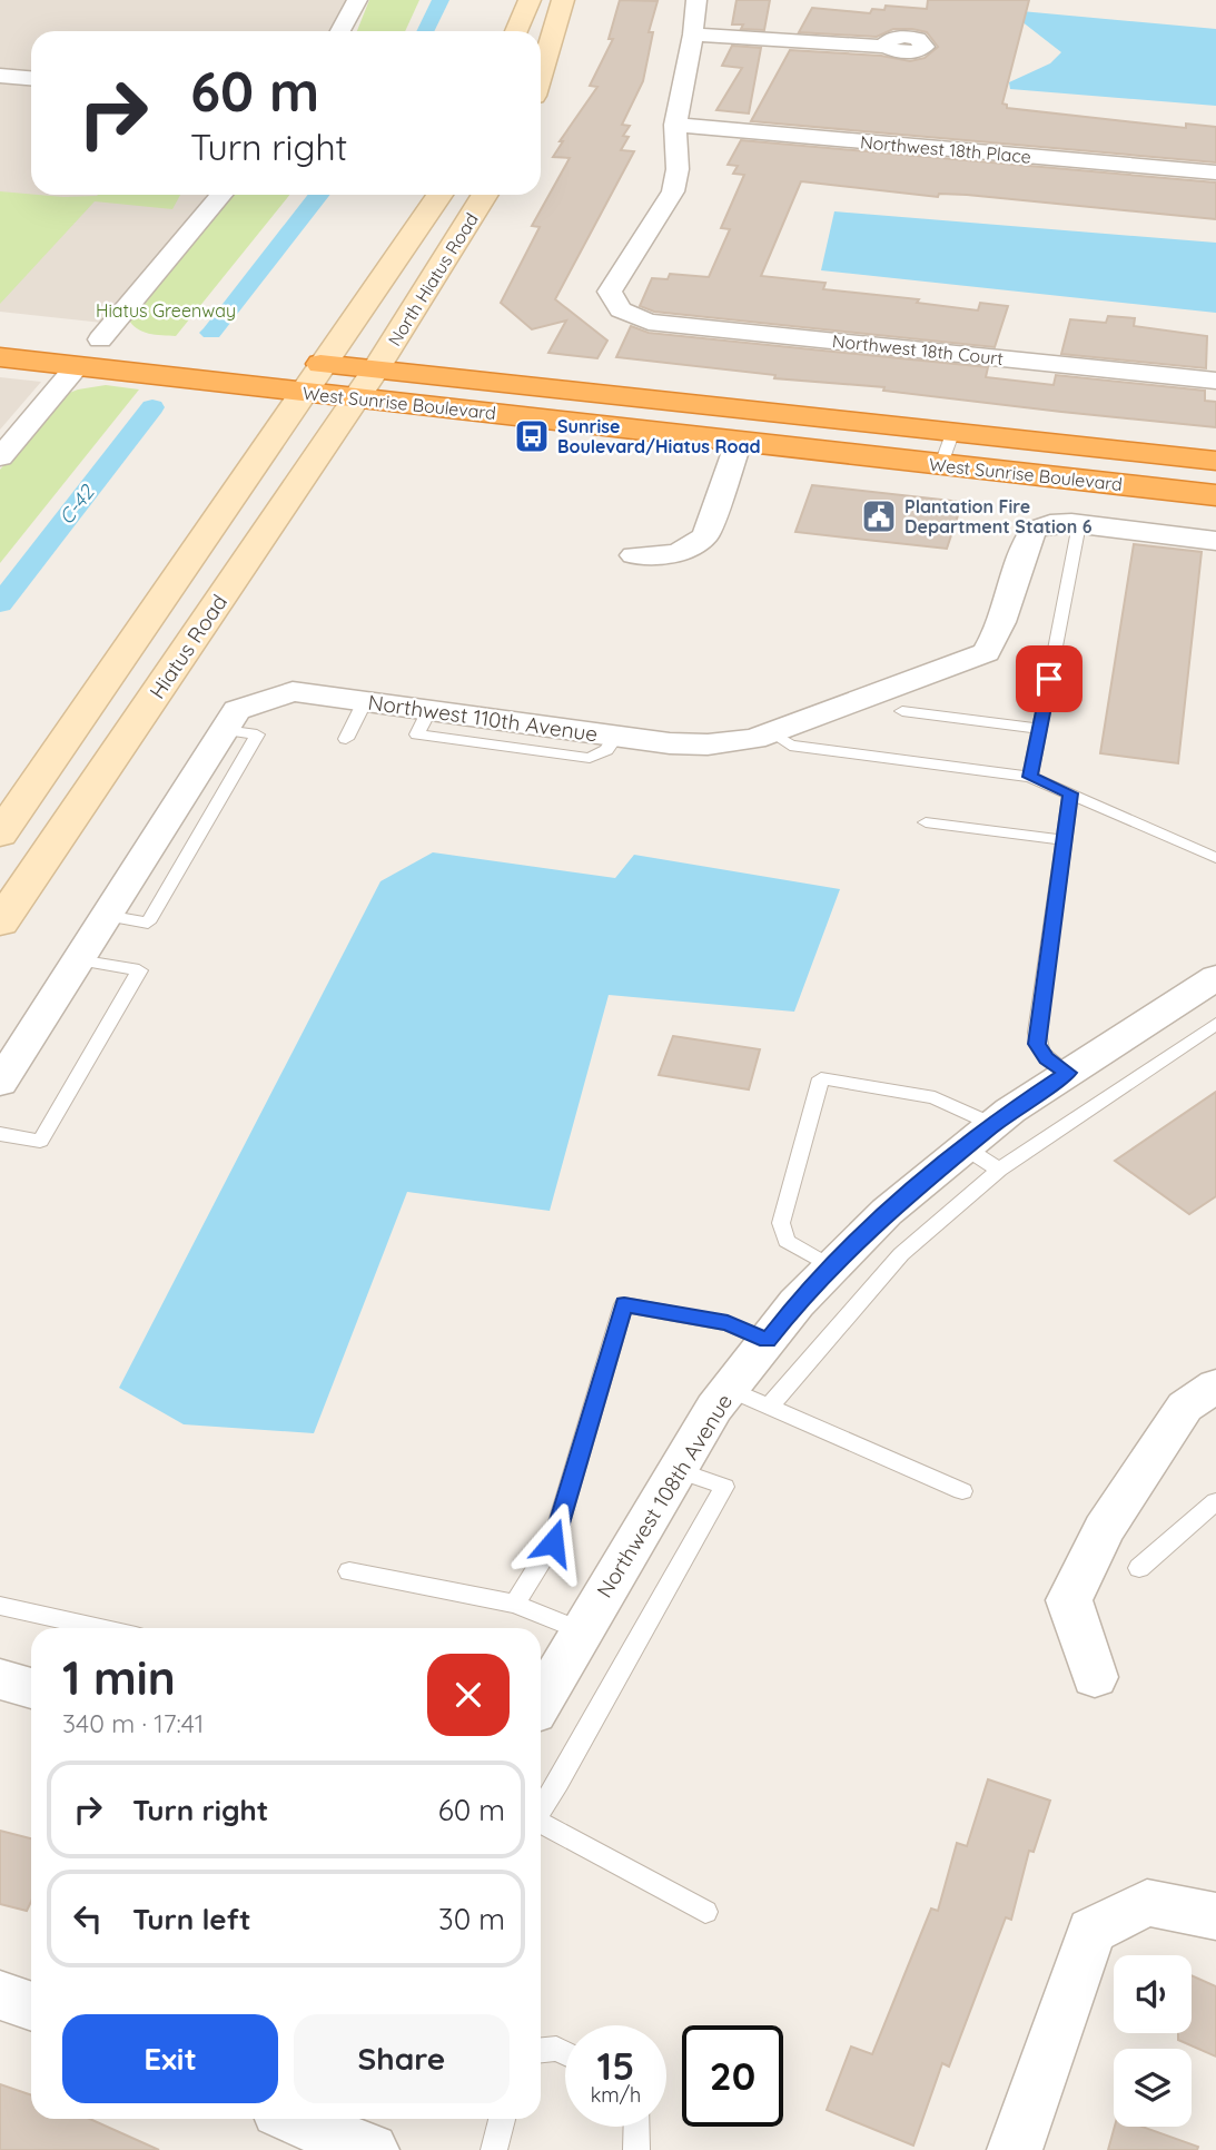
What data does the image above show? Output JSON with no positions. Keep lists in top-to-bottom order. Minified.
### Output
{"streets":{"highway":["West Sunrise Boulevard"],"main road":["North Hiatus Road","Hiatus Road"],"street":["Northwest 18th Place","Northwest 18th Court","Northwest 110th Avenue","Northwest 108th Avenue"]},"crossings":[["Northwest 18th Place","Northwest 18th Court"],["North Hiatus Road","West Sunrise Boulevard"],["North Hiatus Road","Hiatus Road"],["West Sunrise Boulevard","Hiatus Road"]],"water":["C-42"],"parks":["Hiatus Greenway"],"places":{"bus stop":["Sunrise Boulevard/Hiatus Road"],"public building":["Plantation Fire Department Station 6"]},"page":{"turn":["60 m","Turn right"],"heading":["1 min","340 m · 17:41"],"list":[{"name":"Turn right","value":"60 m"},{"name":"Turn left","value":"30 m"}],"buttons":["Exit","Share"],"speed":"15 km/h","limit":"20"}}
